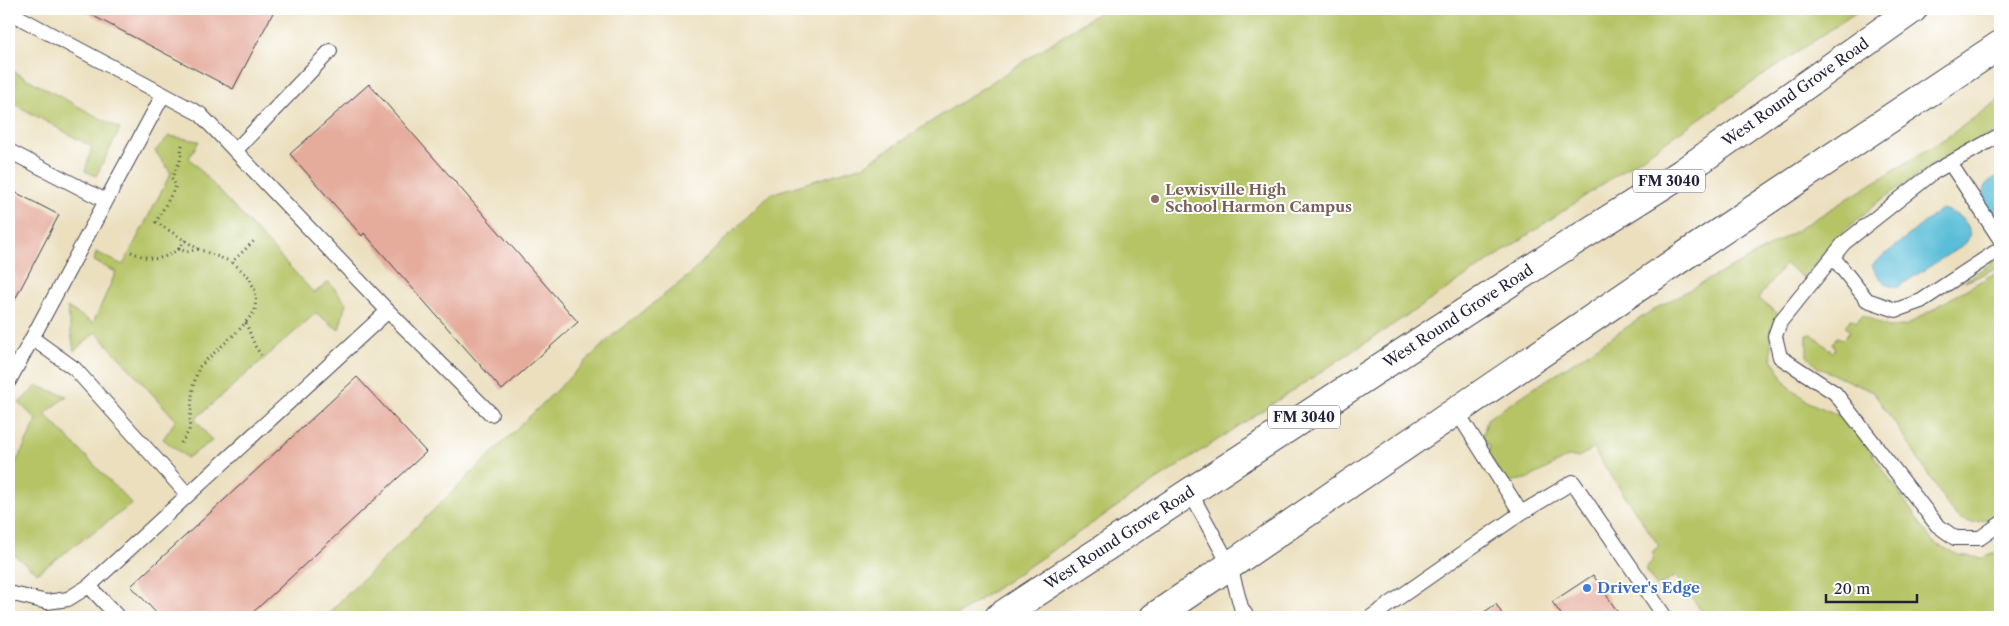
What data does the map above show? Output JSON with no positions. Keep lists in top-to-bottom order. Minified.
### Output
{"streets":{"main road":["West Round Grove Road","FM 3040"]},"places":["Lewisville High School Harmon Campus","Driver's Edge"],"scale_bar":"20 m"}
